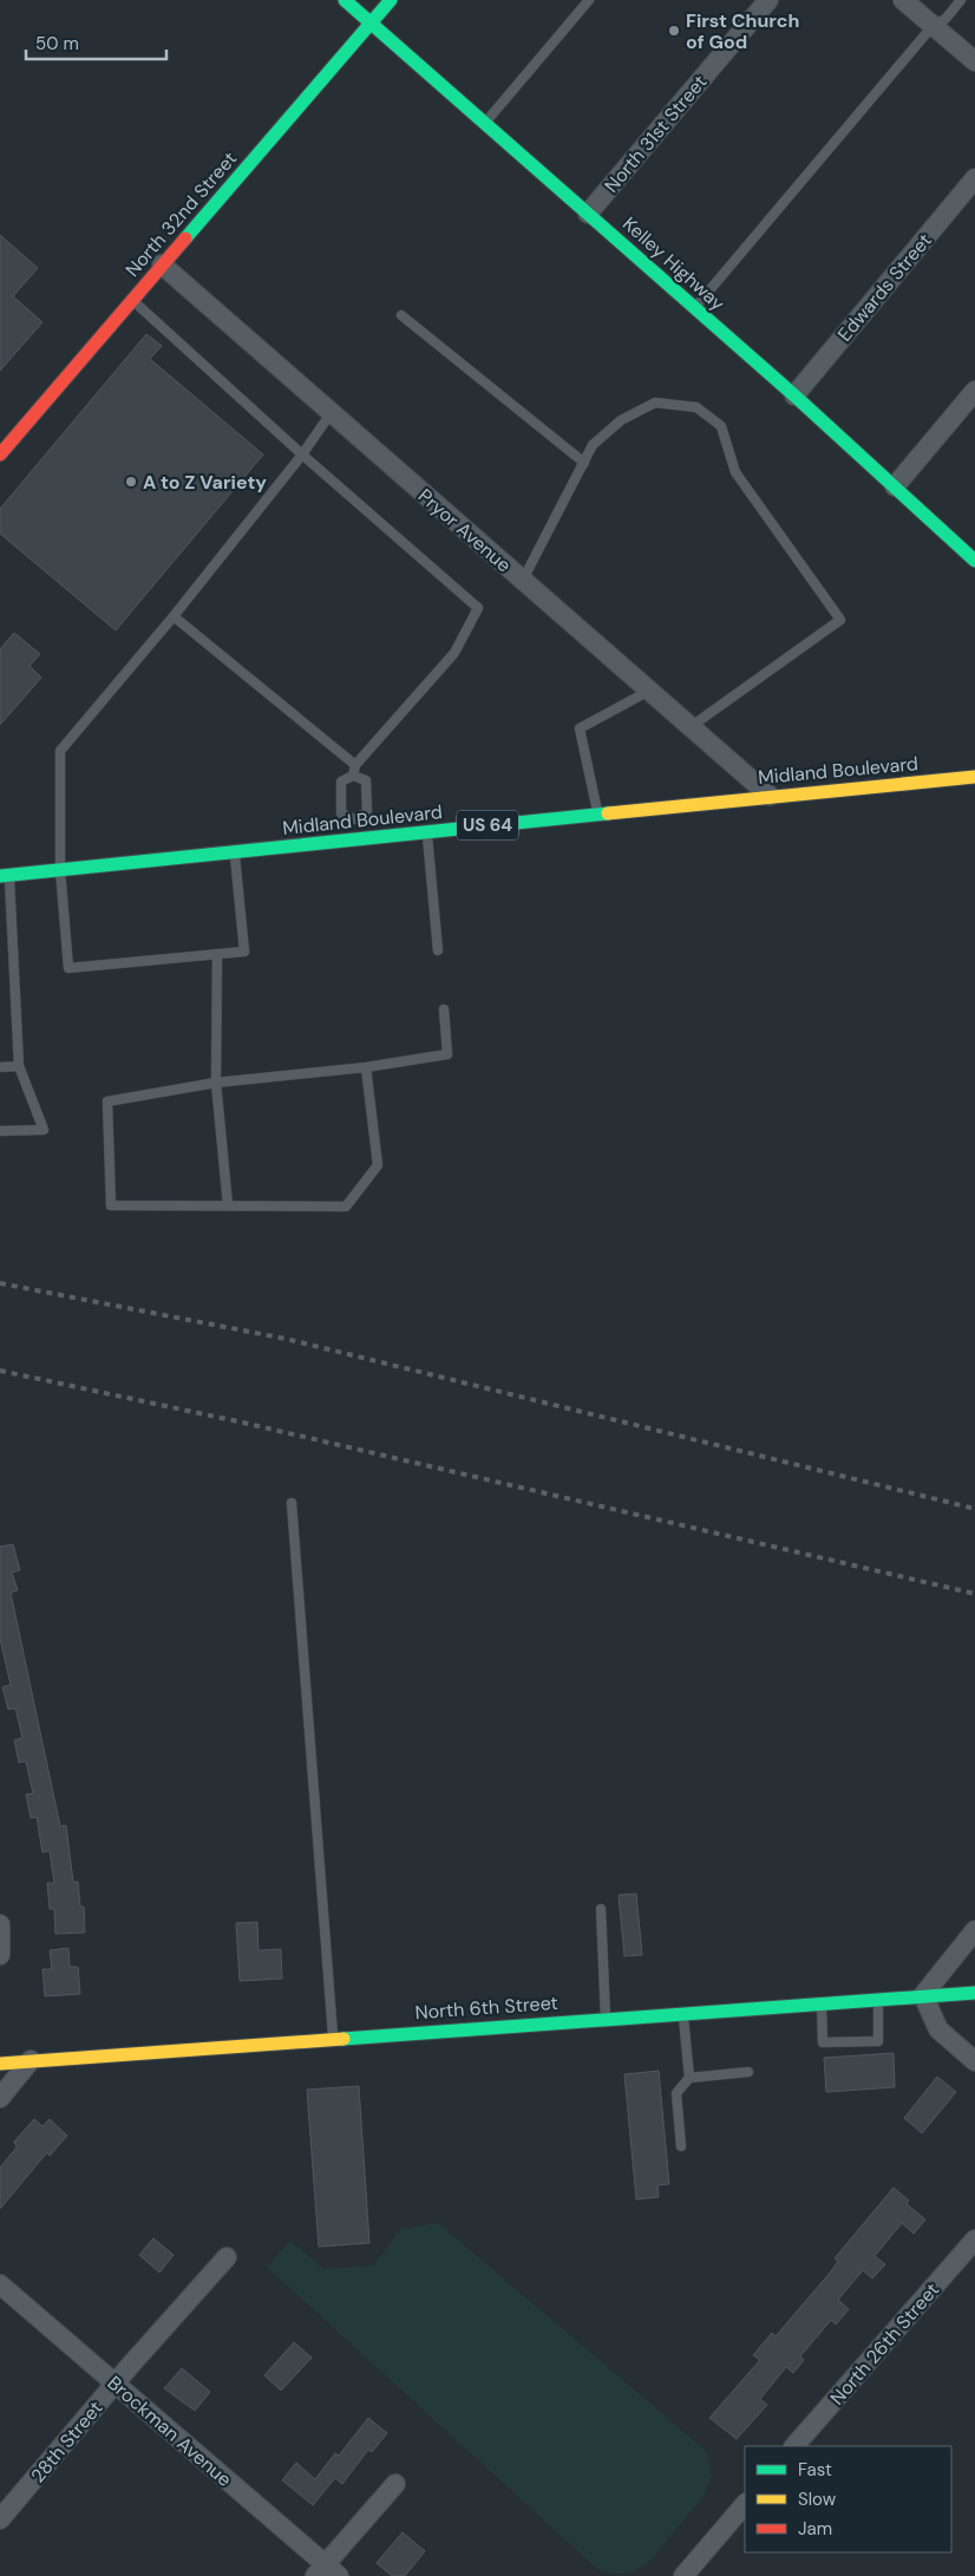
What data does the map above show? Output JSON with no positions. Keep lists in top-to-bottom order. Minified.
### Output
{"streets":{"main road":["North 32nd Street","Kelley Highway","Midland Boulevard","US 64","North 6th Street"],"street":["North 31st Street","Edwards Street","Pryor Avenue","North 26th Street","Brockman Avenue","28th Street"]},"crossings":[["North 31st Street","Kelley Highway"],["North 32nd Street","Kelley Highway"],["North 32nd Street","Pryor Avenue"],["Kelley Highway","Edwards Street"],["Pryor Avenue","Midland Boulevard"],["Brockman Avenue","28th Street"]],"places":["First Church of God","A to Z Variety"],"legend":["Fast","Slow","Jam"],"scale_bar":"50 m"}
